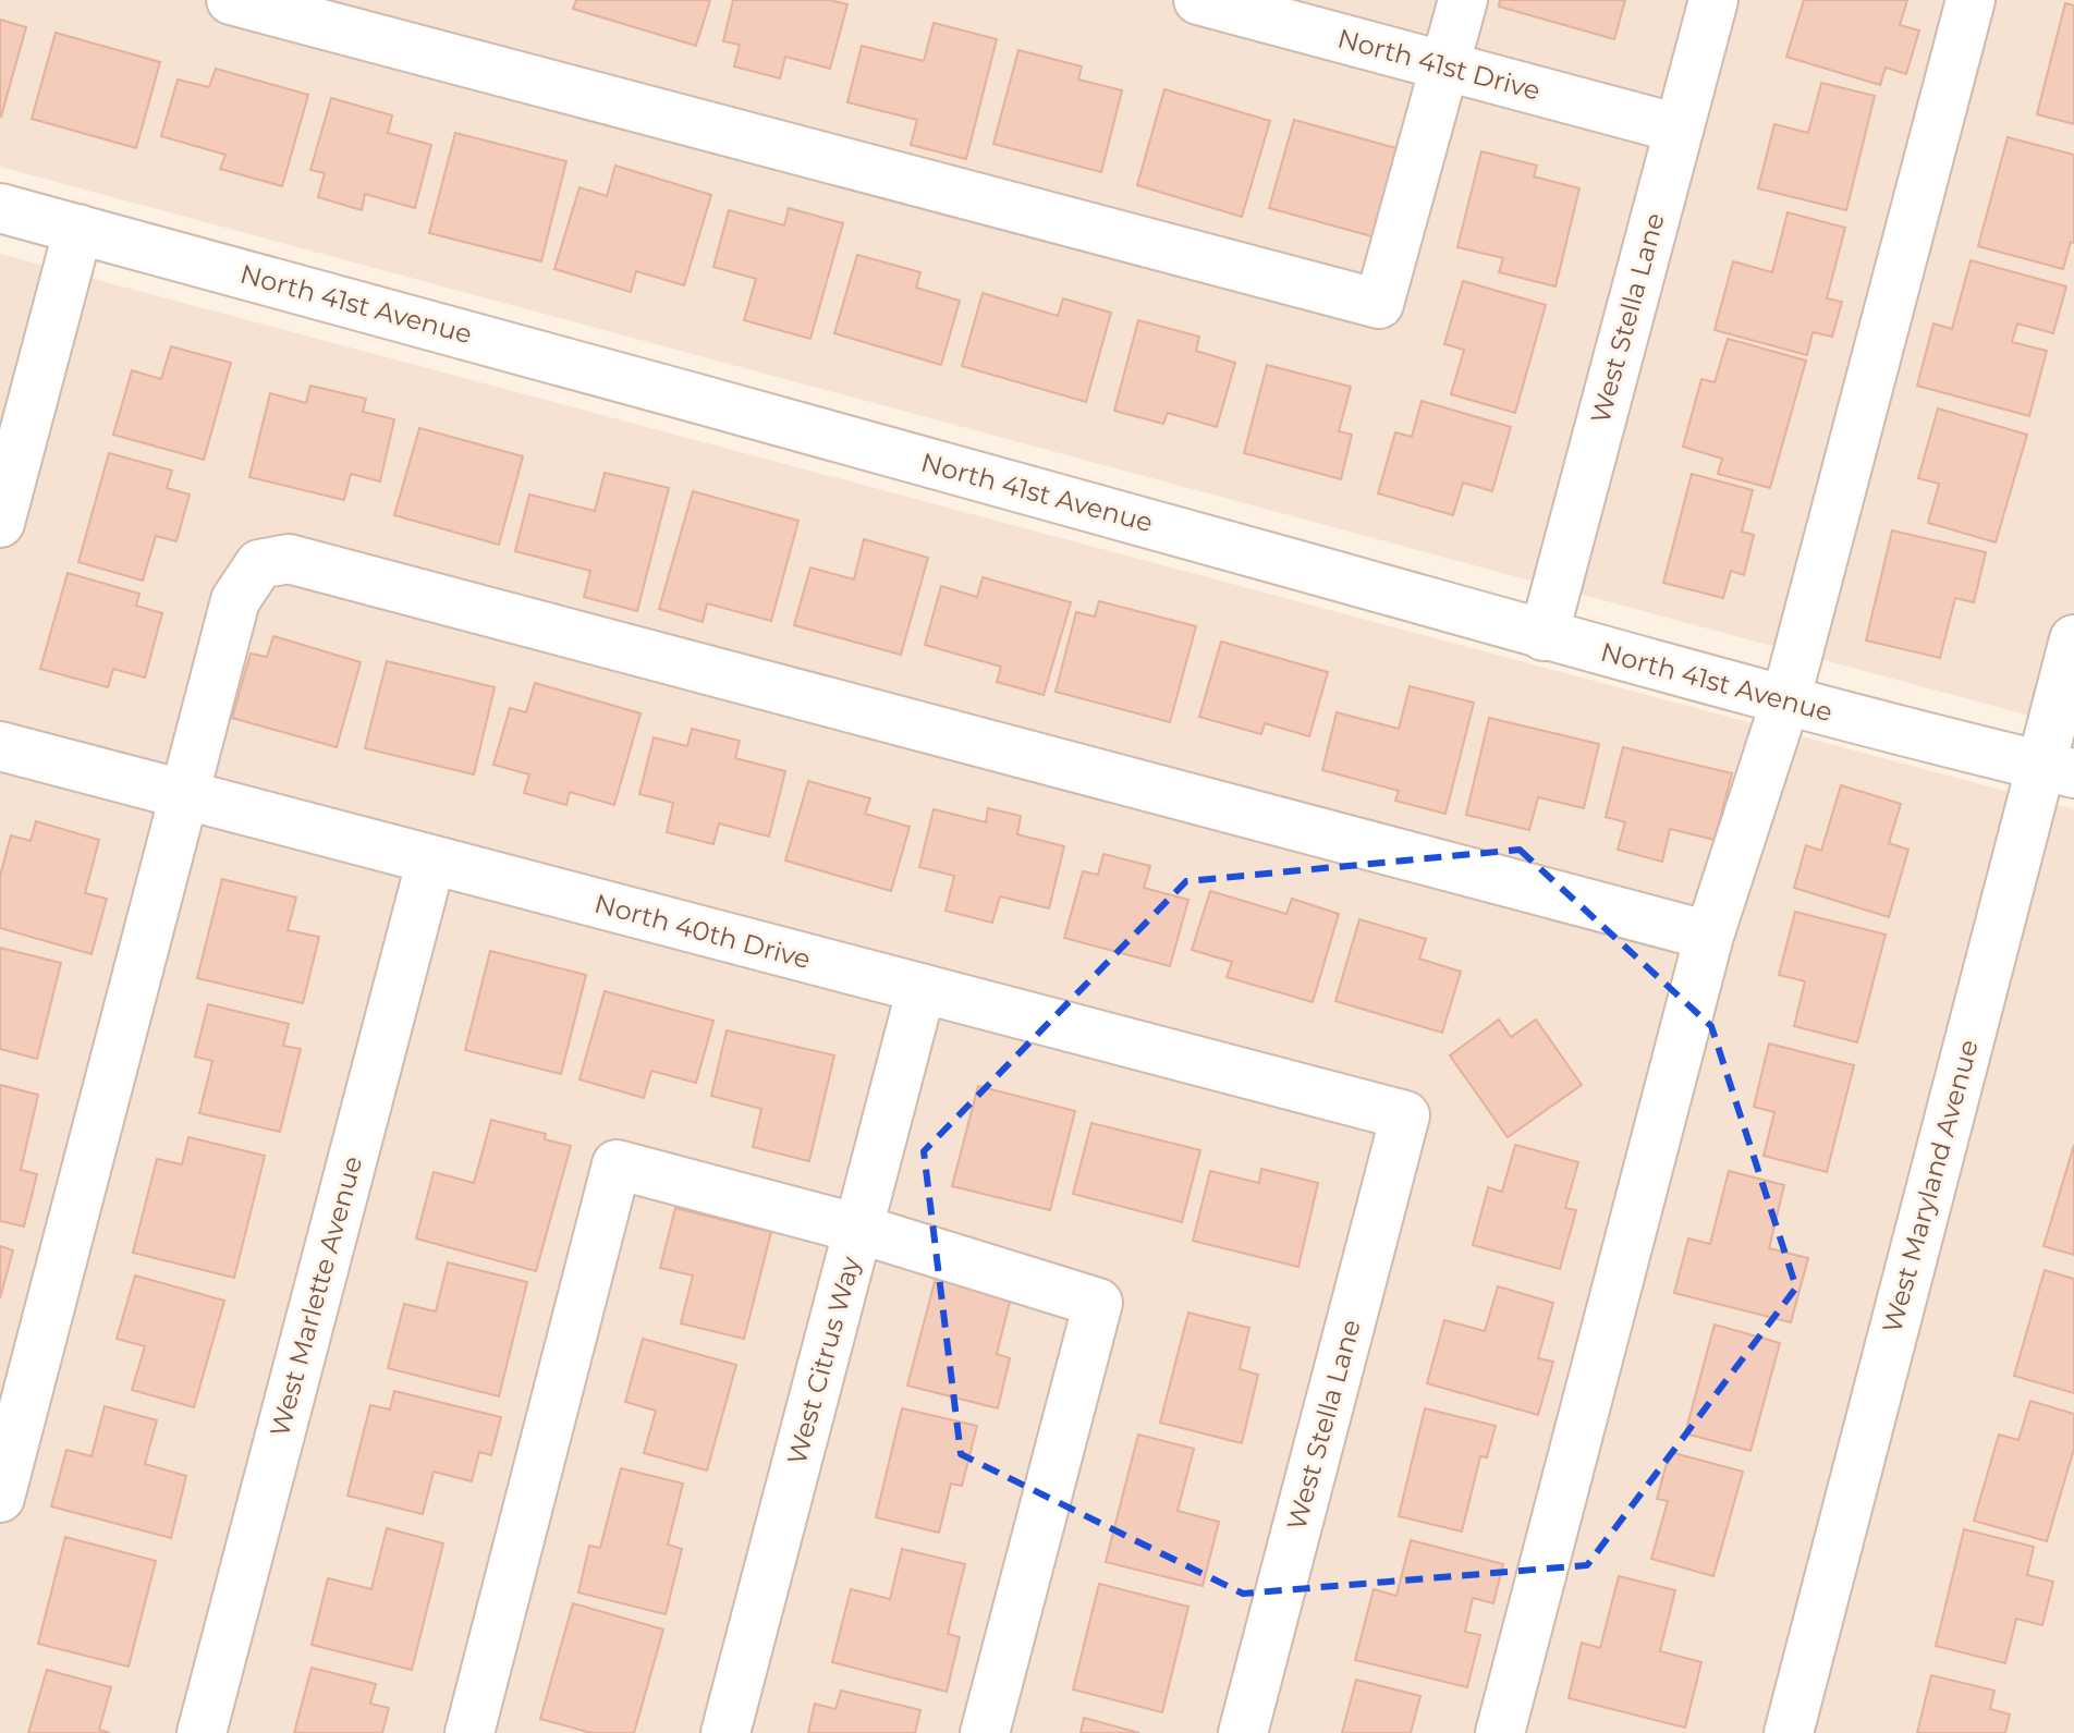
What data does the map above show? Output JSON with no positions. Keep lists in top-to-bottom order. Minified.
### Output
{"streets":{"street":["North 41st Drive","North 41st Avenue","West Stella Lane","North 40th Drive","West Maryland Avenue","West Marlette Avenue","West Citrus Way"]},"crossings":[["North 41st Drive","West Stella Lane"],["North 41st Avenue","West Stella Lane"],["North 41st Avenue","West Maryland Avenue"],["West Stella Lane","North 40th Drive"],["North 40th Drive","West Marlette Avenue"],["North 40th Drive","West Citrus Way"]]}
